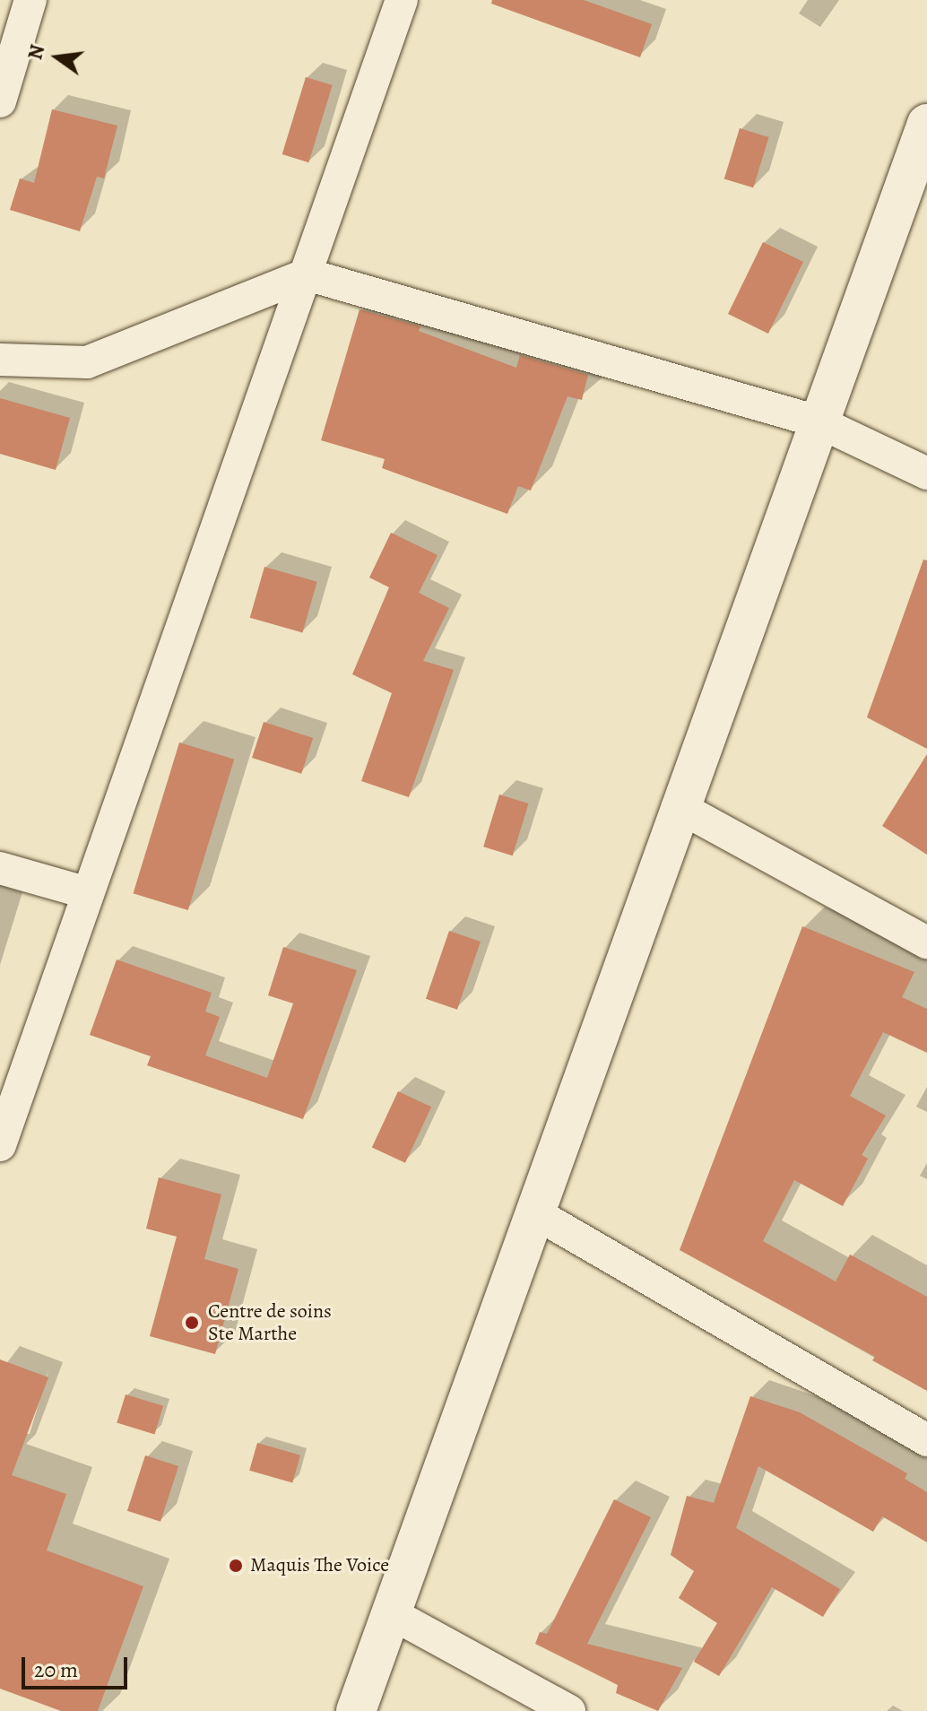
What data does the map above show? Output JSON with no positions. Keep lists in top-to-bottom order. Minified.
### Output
{"places":["Centre de soins Ste Marthe","Maquis The Voice"],"scale_bar":"20 m","north":"left"}
